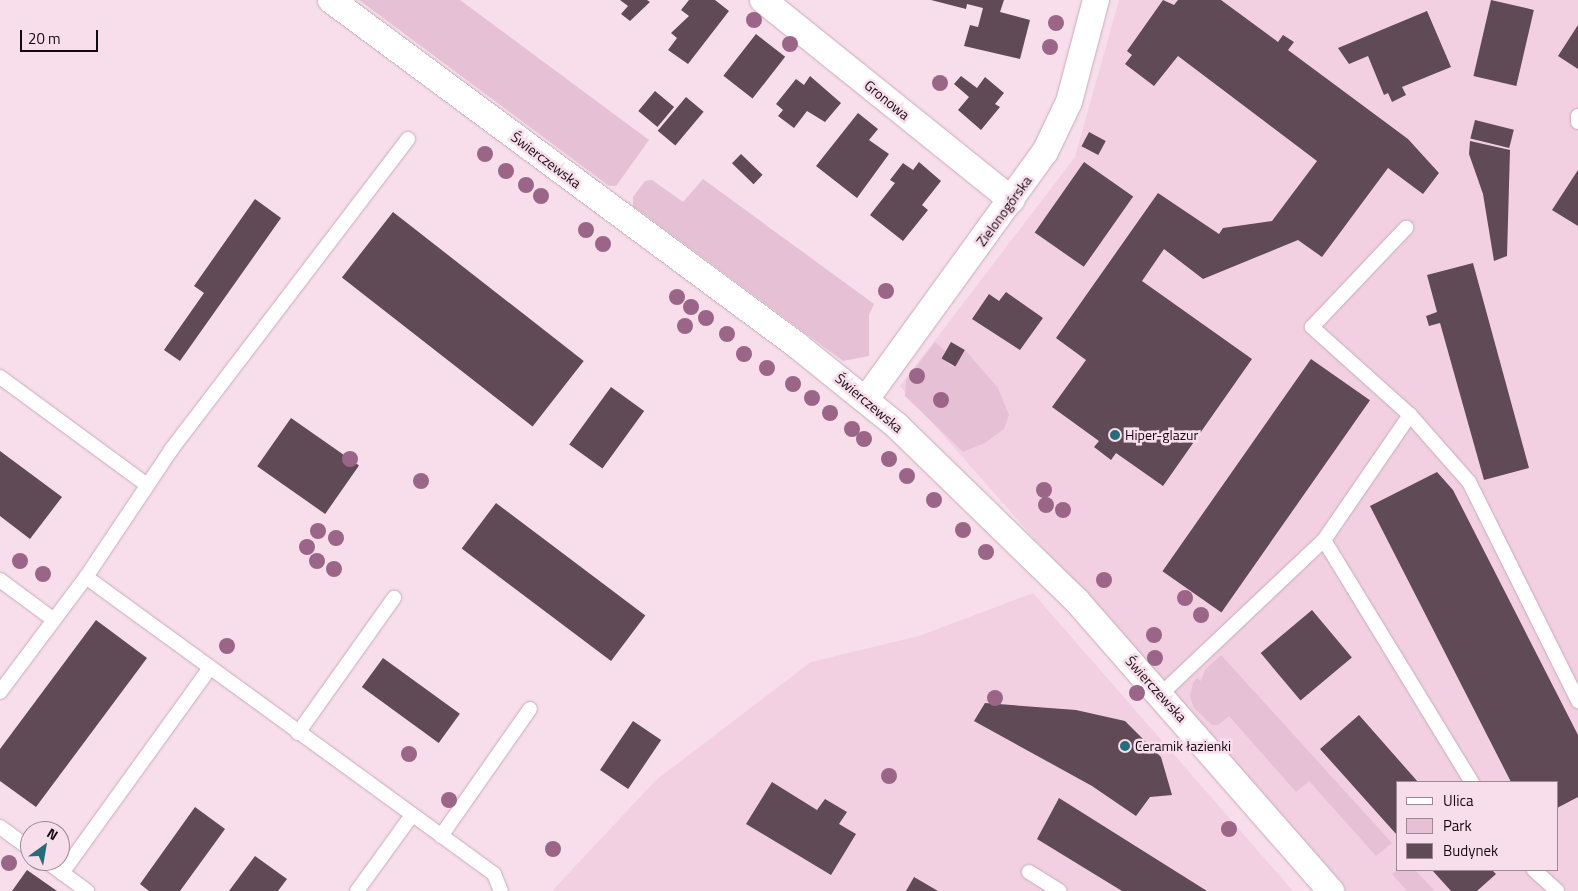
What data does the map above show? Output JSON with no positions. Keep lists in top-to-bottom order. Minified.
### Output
{"streets":{"street":["Gronowa","Świerczewska","Zielonogórska"]},"crossings":[["Gronowa","Zielonogórska"],["Świerczewska","Zielonogórska"]],"places":["Hiper-glazur","Ceramik łazienki"],"legend":["Ulica","Park","Budynek"],"scale_bar":"20 m","north":"top right"}
